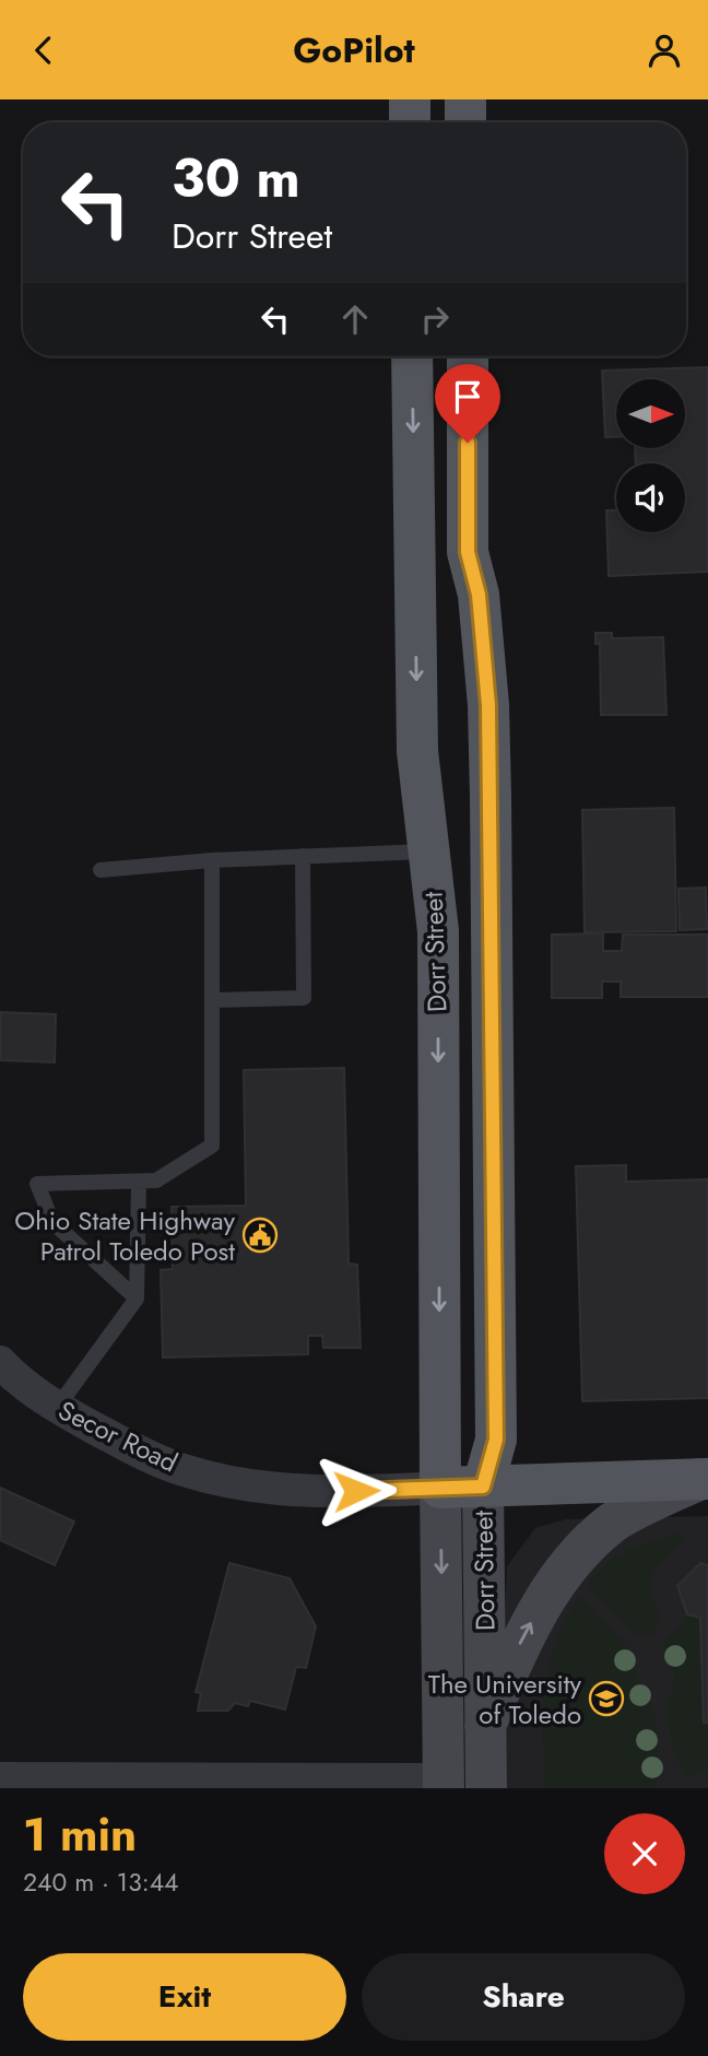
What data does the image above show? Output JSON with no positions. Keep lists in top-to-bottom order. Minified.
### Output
{"streets":{"main road":["Dorr Street","Secor Road"]},"crossings":[["Dorr Street","Secor Road"]],"places":{"public building":["Ohio State Highway Patrol Toledo Post"],"school or university":["The University of Toledo"]},"north":"right","page":{"header":"GoPilot","turn":["30 m","Dorr Street"],"heading":["1 min","240 m · 13:44"],"buttons":["Exit","Share"]}}
